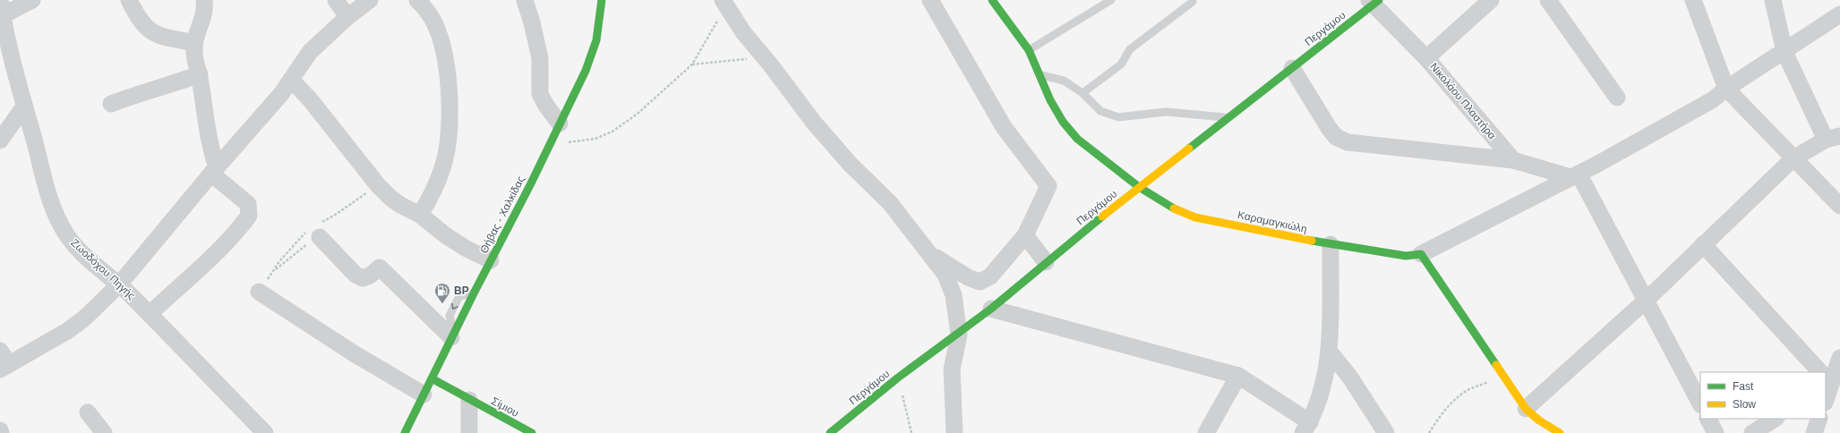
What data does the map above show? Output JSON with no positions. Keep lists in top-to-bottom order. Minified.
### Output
{"streets":{"street":["Περγάμου","Νικολάου Πλαστήρα","Θήβας - Χαλκίδας","Καραμαγκιώλη","Ζωοδόχου Πηγής","Σίμιου"]},"crossings":[["Περγάμου","Νικολάου Πλαστήρα"],["Περγάμου","Καραμαγκιώλη"],["Θήβας - Χαλκίδας","Σίμιου"]],"places":{"fuel station":["BP"]},"legend":["Fast","Slow"]}
